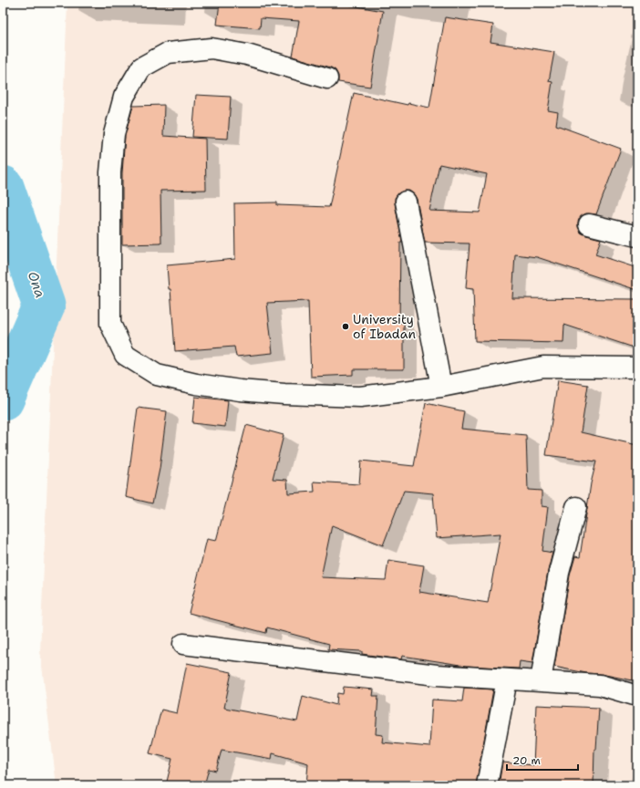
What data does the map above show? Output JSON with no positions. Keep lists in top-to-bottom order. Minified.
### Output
{"water":["Ona"],"places":["University of Ibadan"],"scale_bar":"20 m"}
